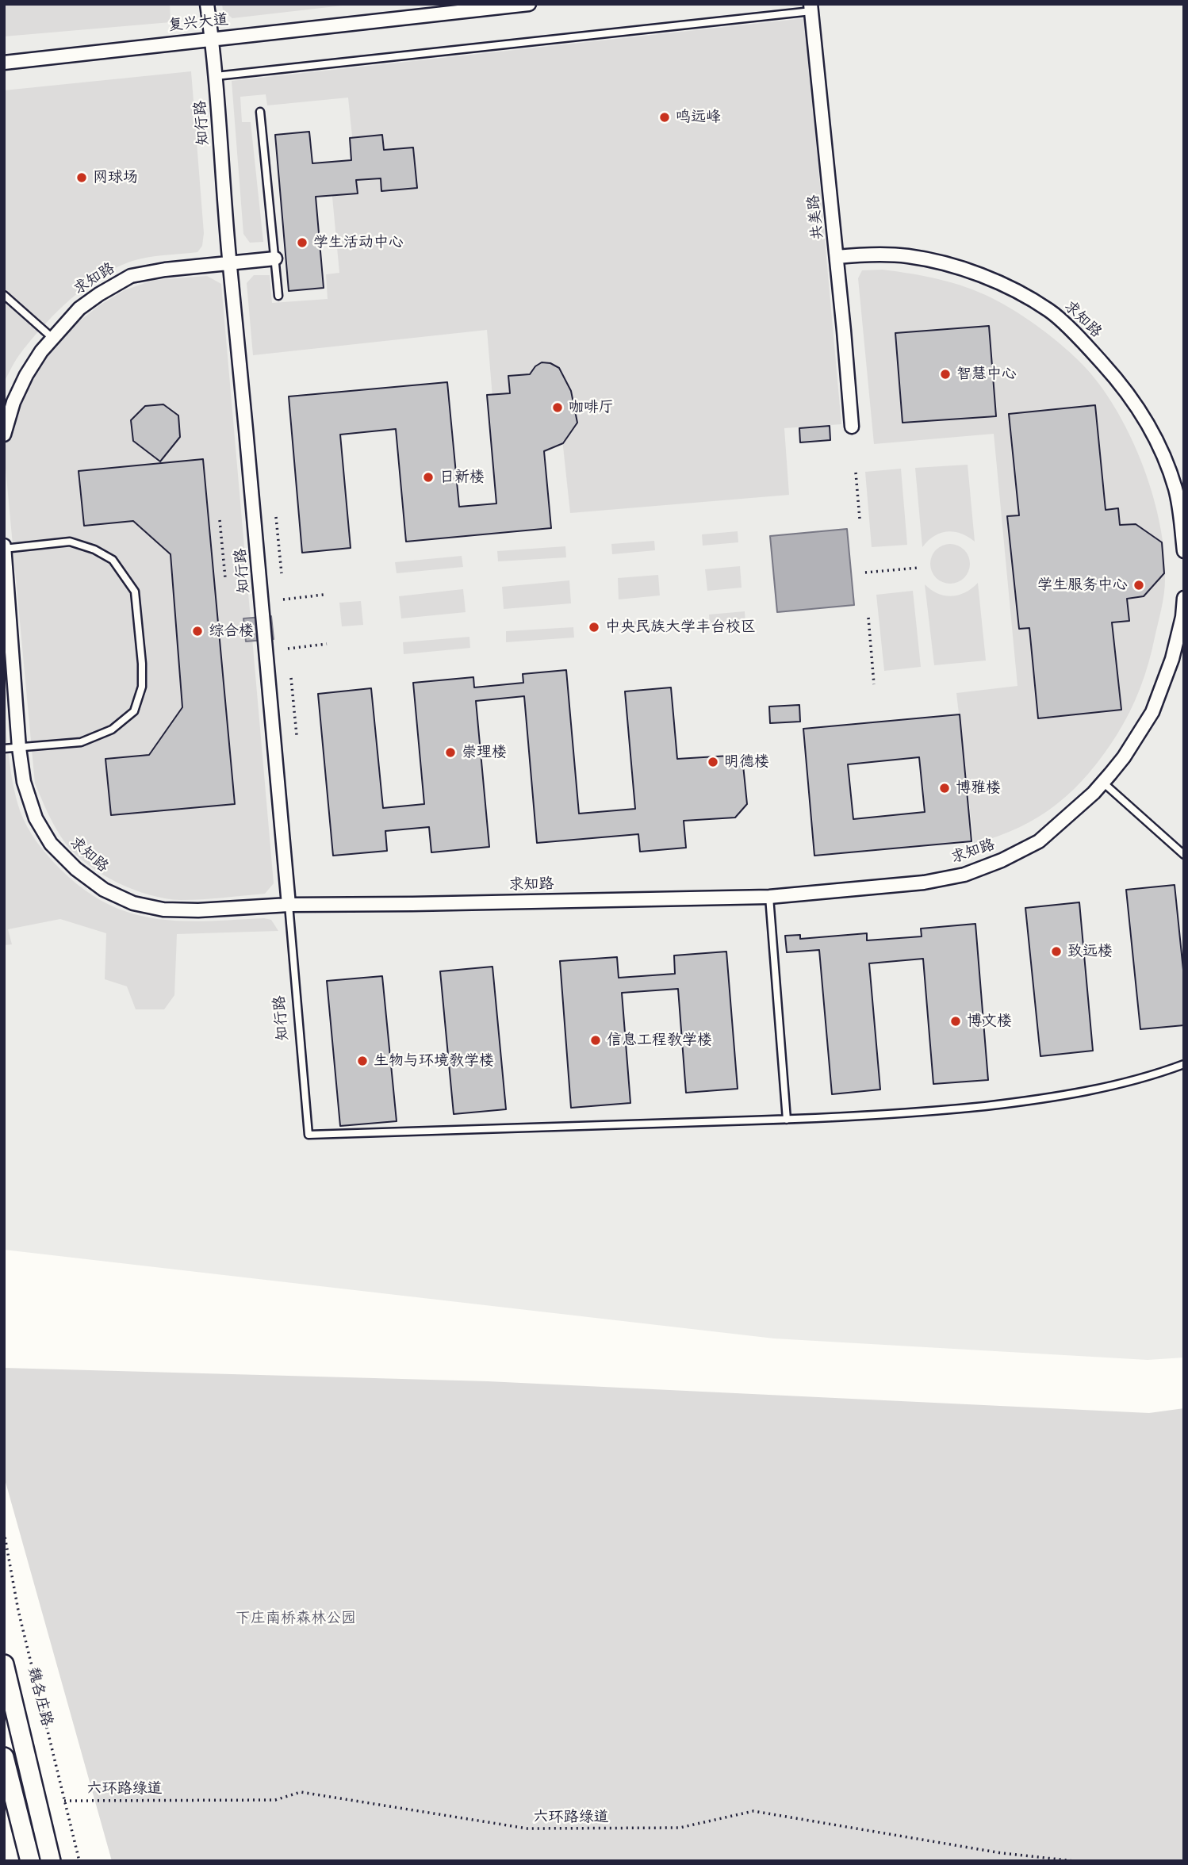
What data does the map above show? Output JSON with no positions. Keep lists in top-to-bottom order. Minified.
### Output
{"streets":{"main road":["魏各庄路"],"street":["复兴大道","知行路","共美路","求知路"],"path":["六环路绿道"]},"crossings":[["复兴大道","知行路"],["知行路","求知路"],["共美路","求知路"],["魏各庄路","六环路绿道"]],"parks":["下庄南桥森林公园"],"places":["鸣远峰","网球场","学生活动中心","智慧中心","咖啡厅","日新楼","学生服务中心","中央民族大学丰台校区","综合楼","崇理楼","明德楼","博雅楼","致远楼","博文楼","信息工程教学楼","生物与环境教学楼"]}
